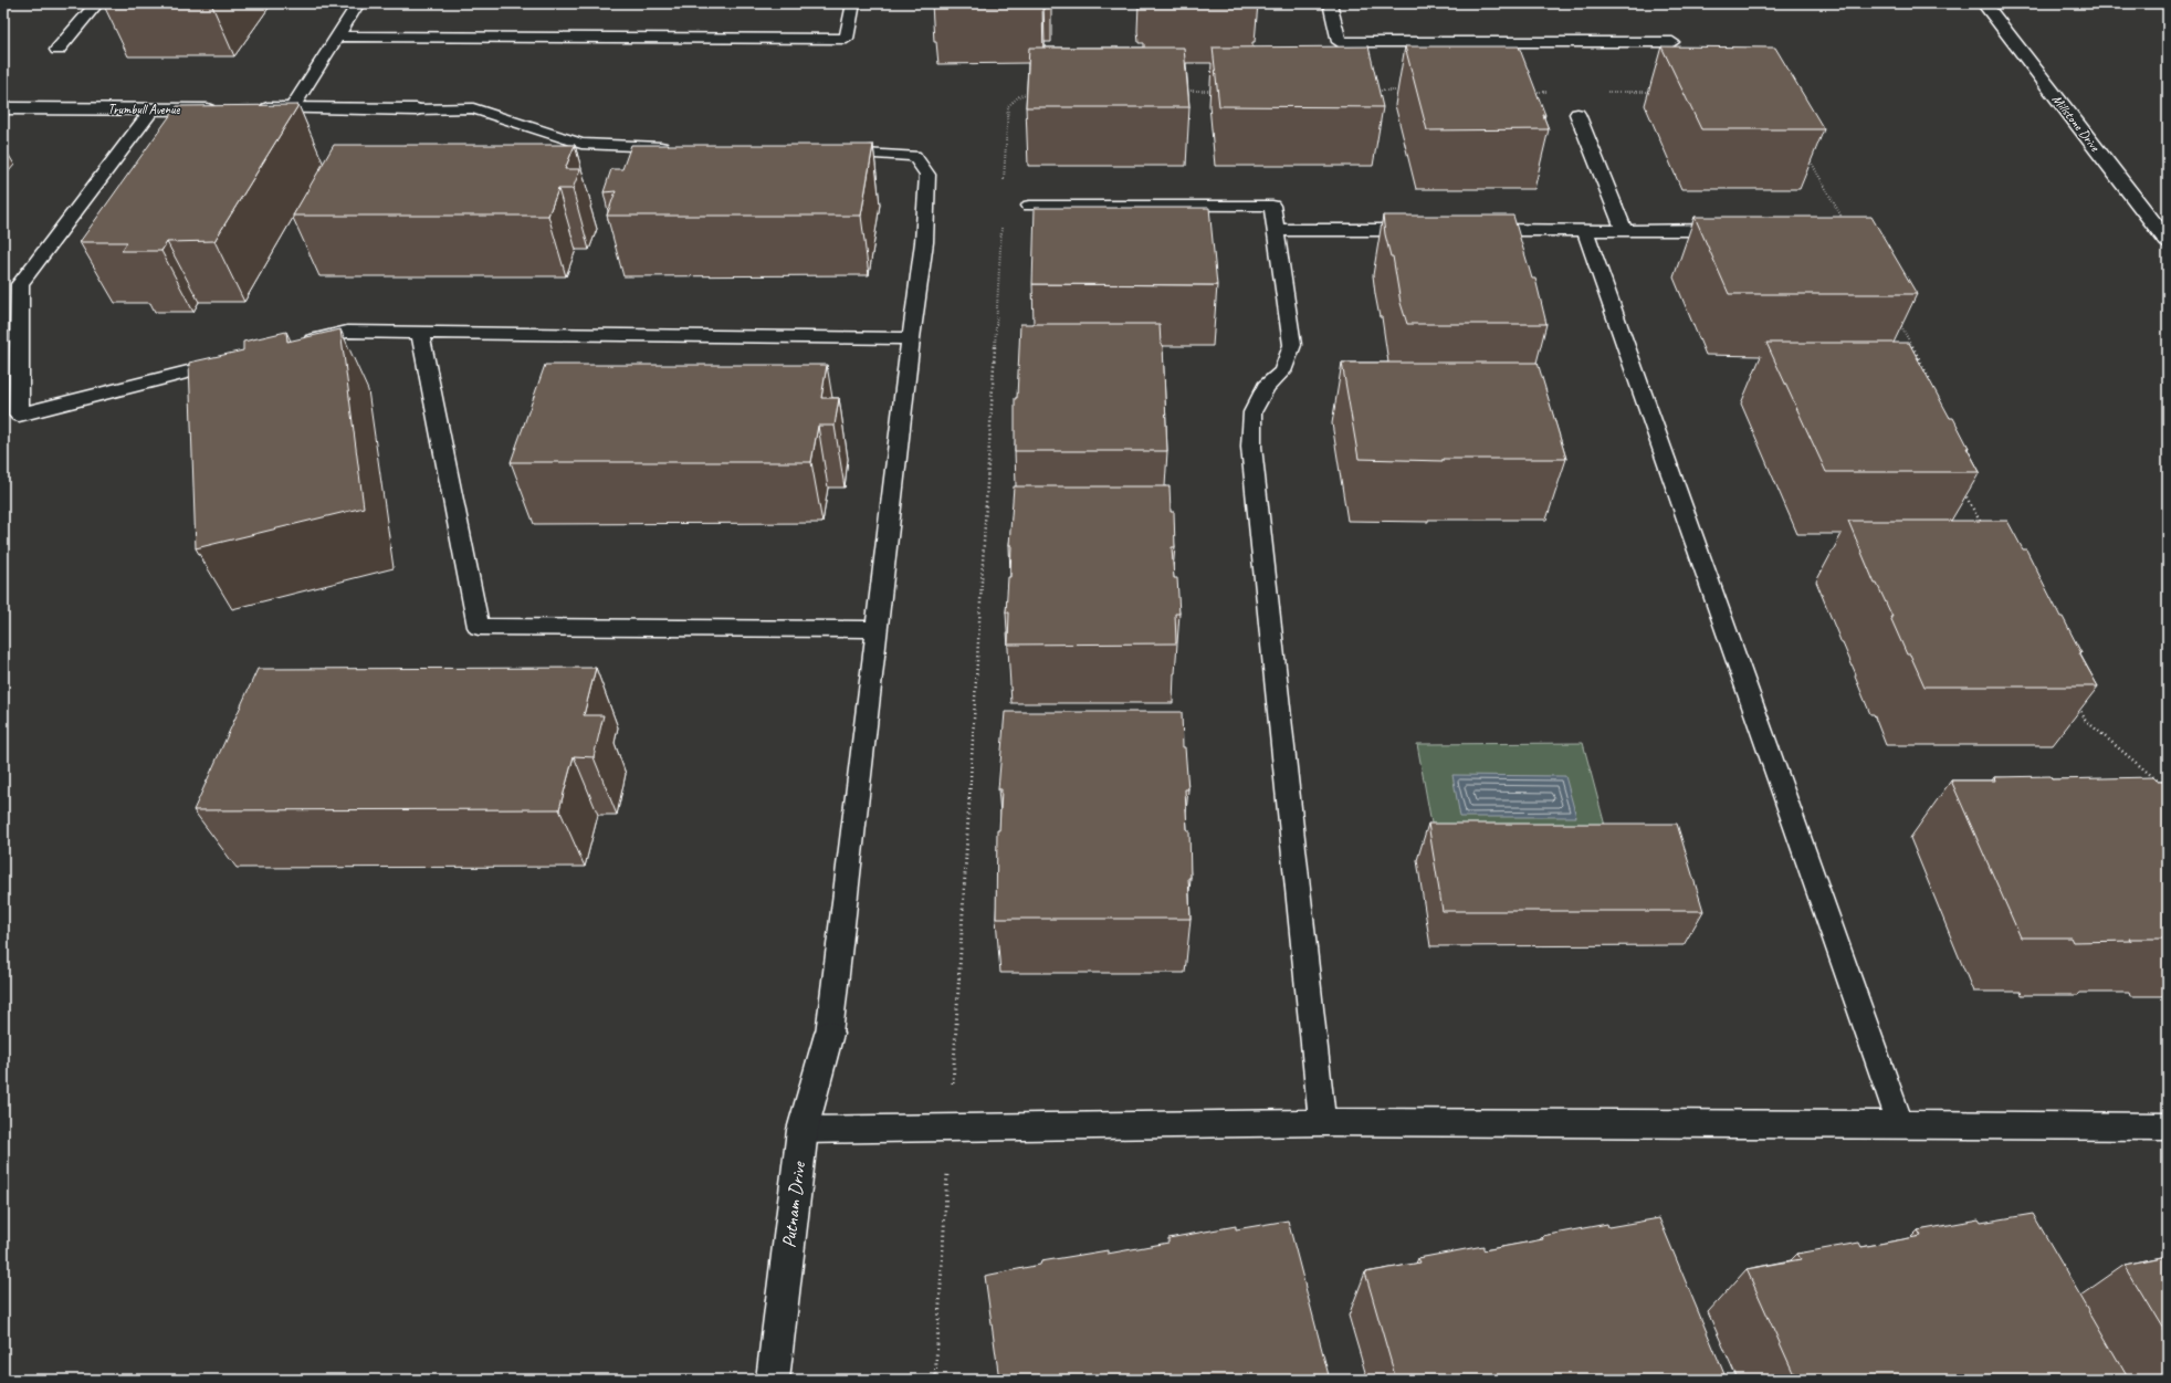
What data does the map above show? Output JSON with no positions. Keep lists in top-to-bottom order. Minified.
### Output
{"streets":{"street":["Trumbull Avenue","Millstone Drive","Putnam Drive"]}}
